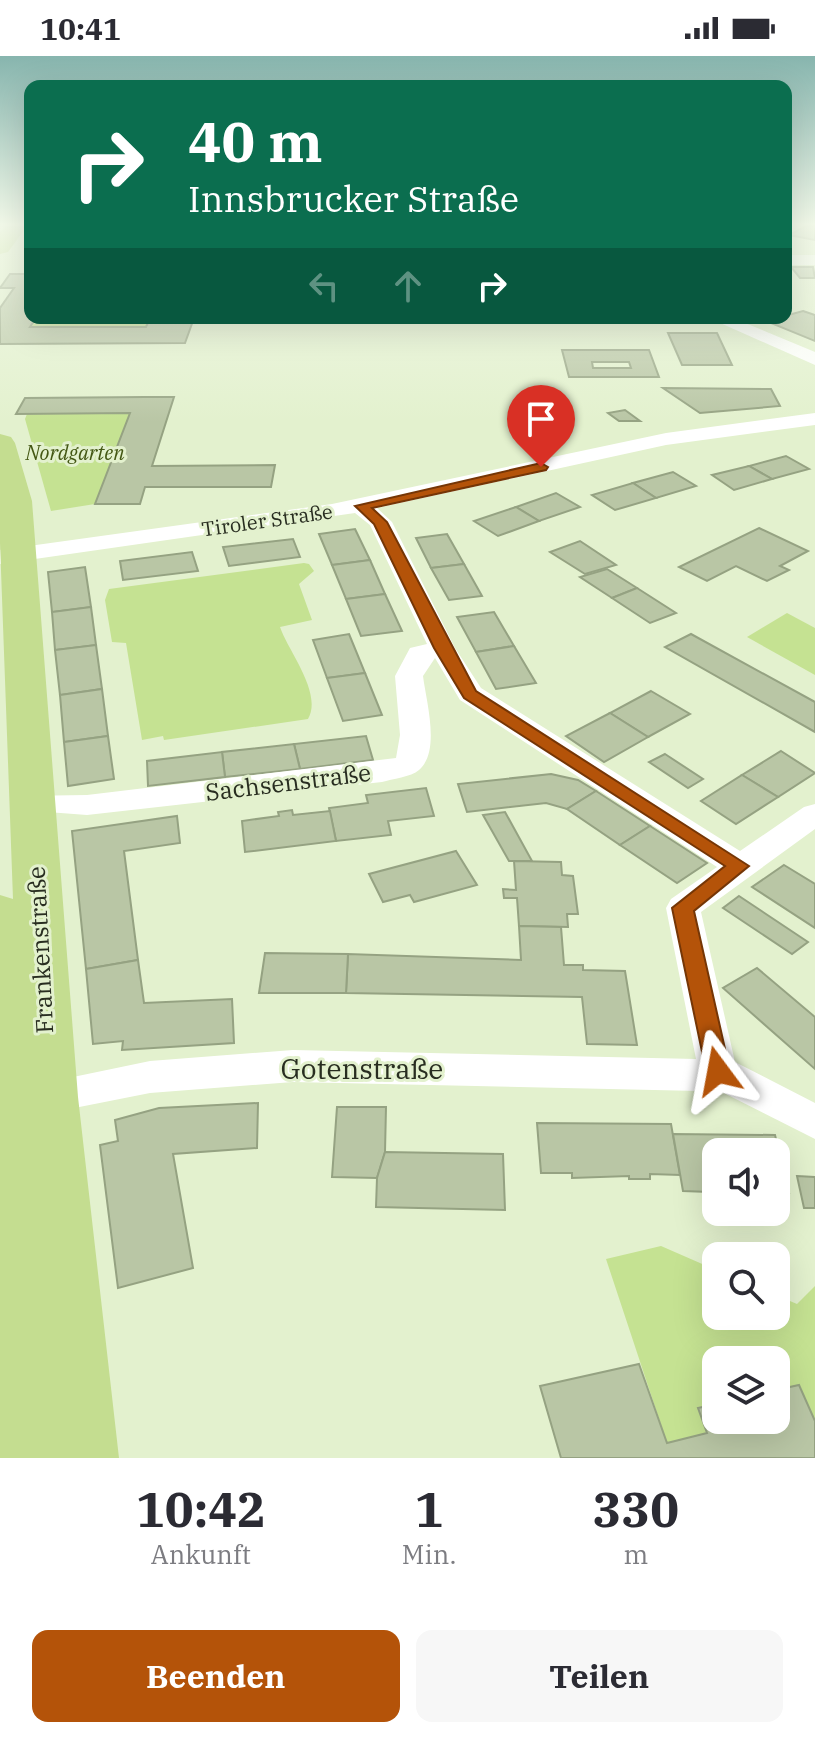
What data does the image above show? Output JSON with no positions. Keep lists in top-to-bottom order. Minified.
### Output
{"streets":{"main road":["Frankenstraße"],"street":["Tiroler Straße","Sachsenstraße","Gotenstraße"]},"crossings":[["Tiroler Straße","Frankenstraße"],["Sachsenstraße","Frankenstraße"],["Frankenstraße","Gotenstraße"]],"parks":["Nordgarten"],"page":{"status":"10:41","turn":["40 m","Innsbrucker Straße"],"eta":["10:42","Ankunft","1","Min.","330","m"],"buttons":["Beenden","Teilen"]}}
